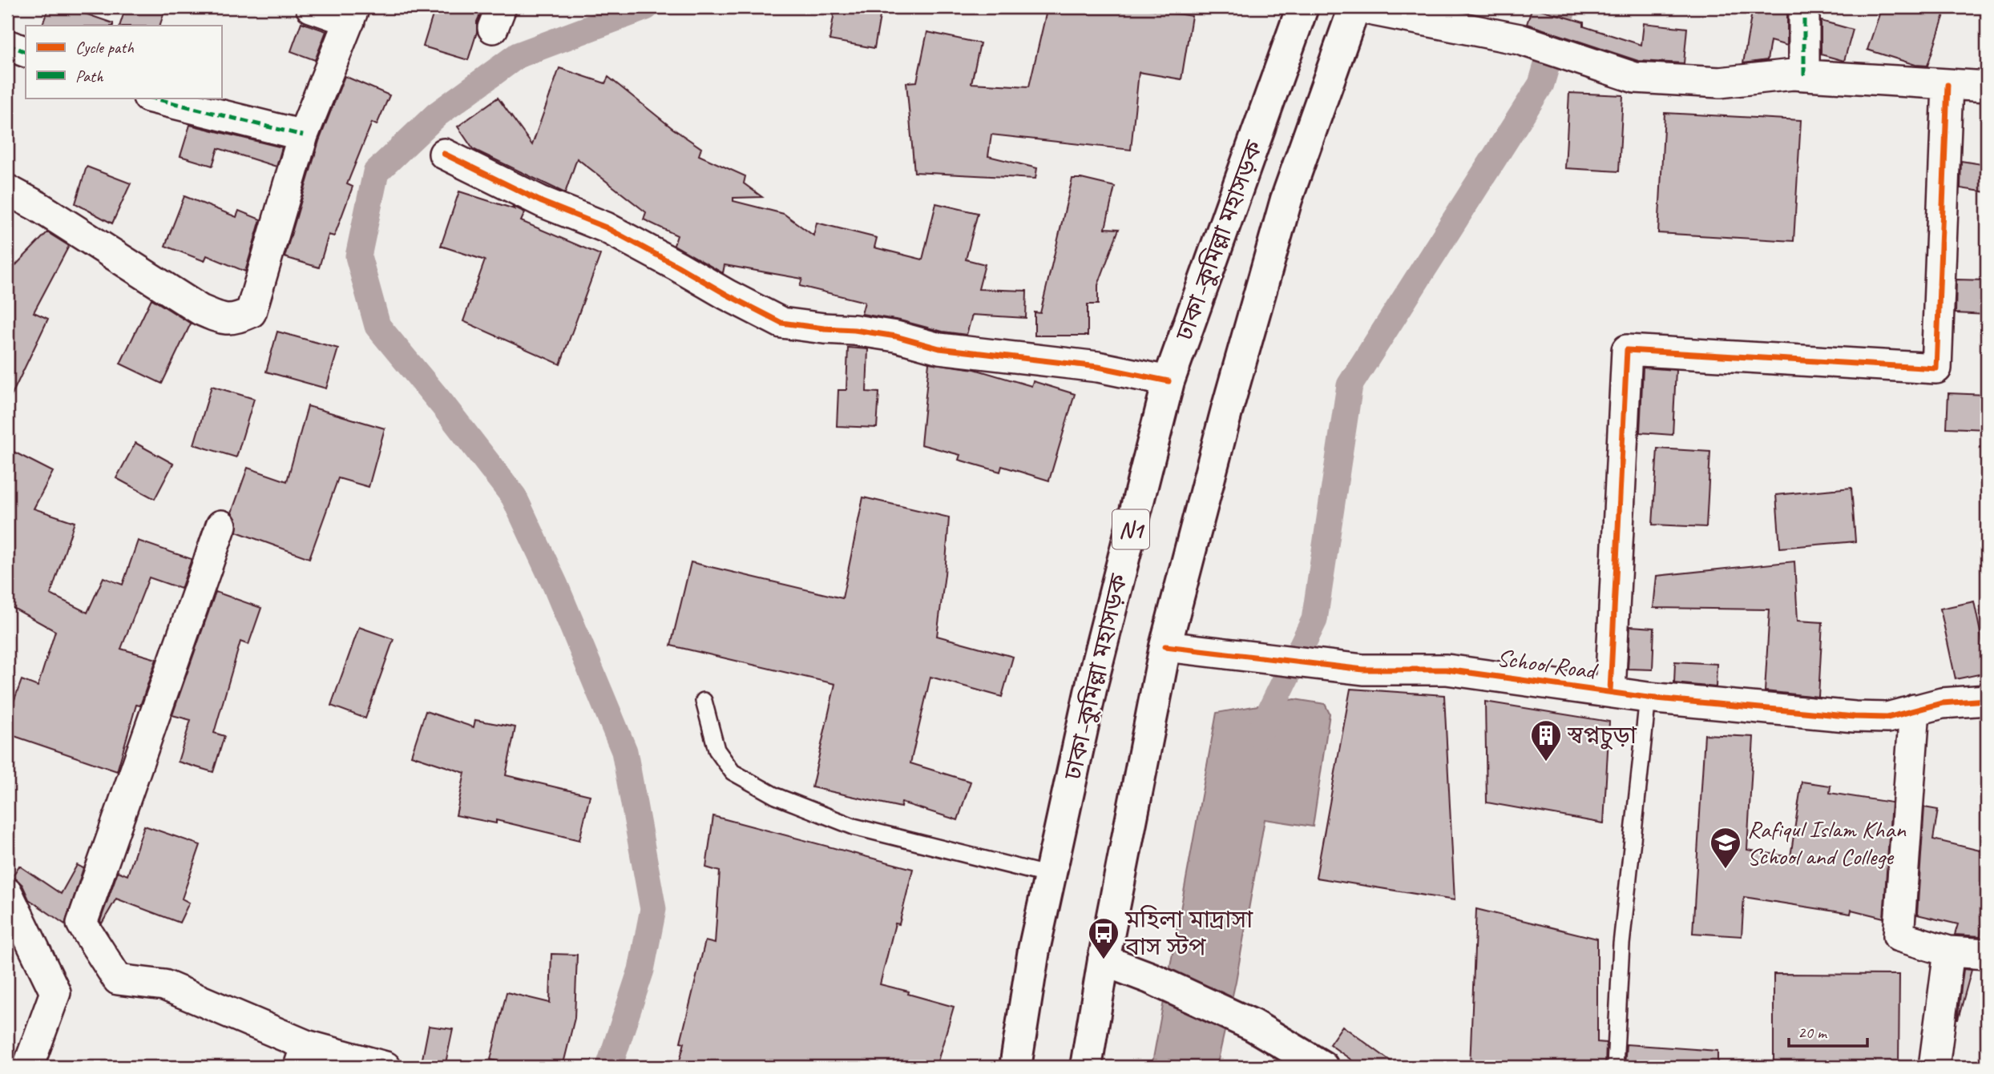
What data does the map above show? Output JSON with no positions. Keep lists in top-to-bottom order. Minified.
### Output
{"streets":{"main road":["ঢাকা–কুমিল্লা মহাসড়ক","N1"],"street":["School Road"]},"crossings":[["ঢাকা–কুমিল্লা মহাসড়ক","School Road"]],"places":{"building":["স্বপ্নচুড়া"],"school or university":["Rafiqul Islam Khan School and College"],"bus stop":["মহিলা মাদ্রাসা বাস স্টপ"]},"legend":["Cycle path","Path"],"scale_bar":"20 m"}
